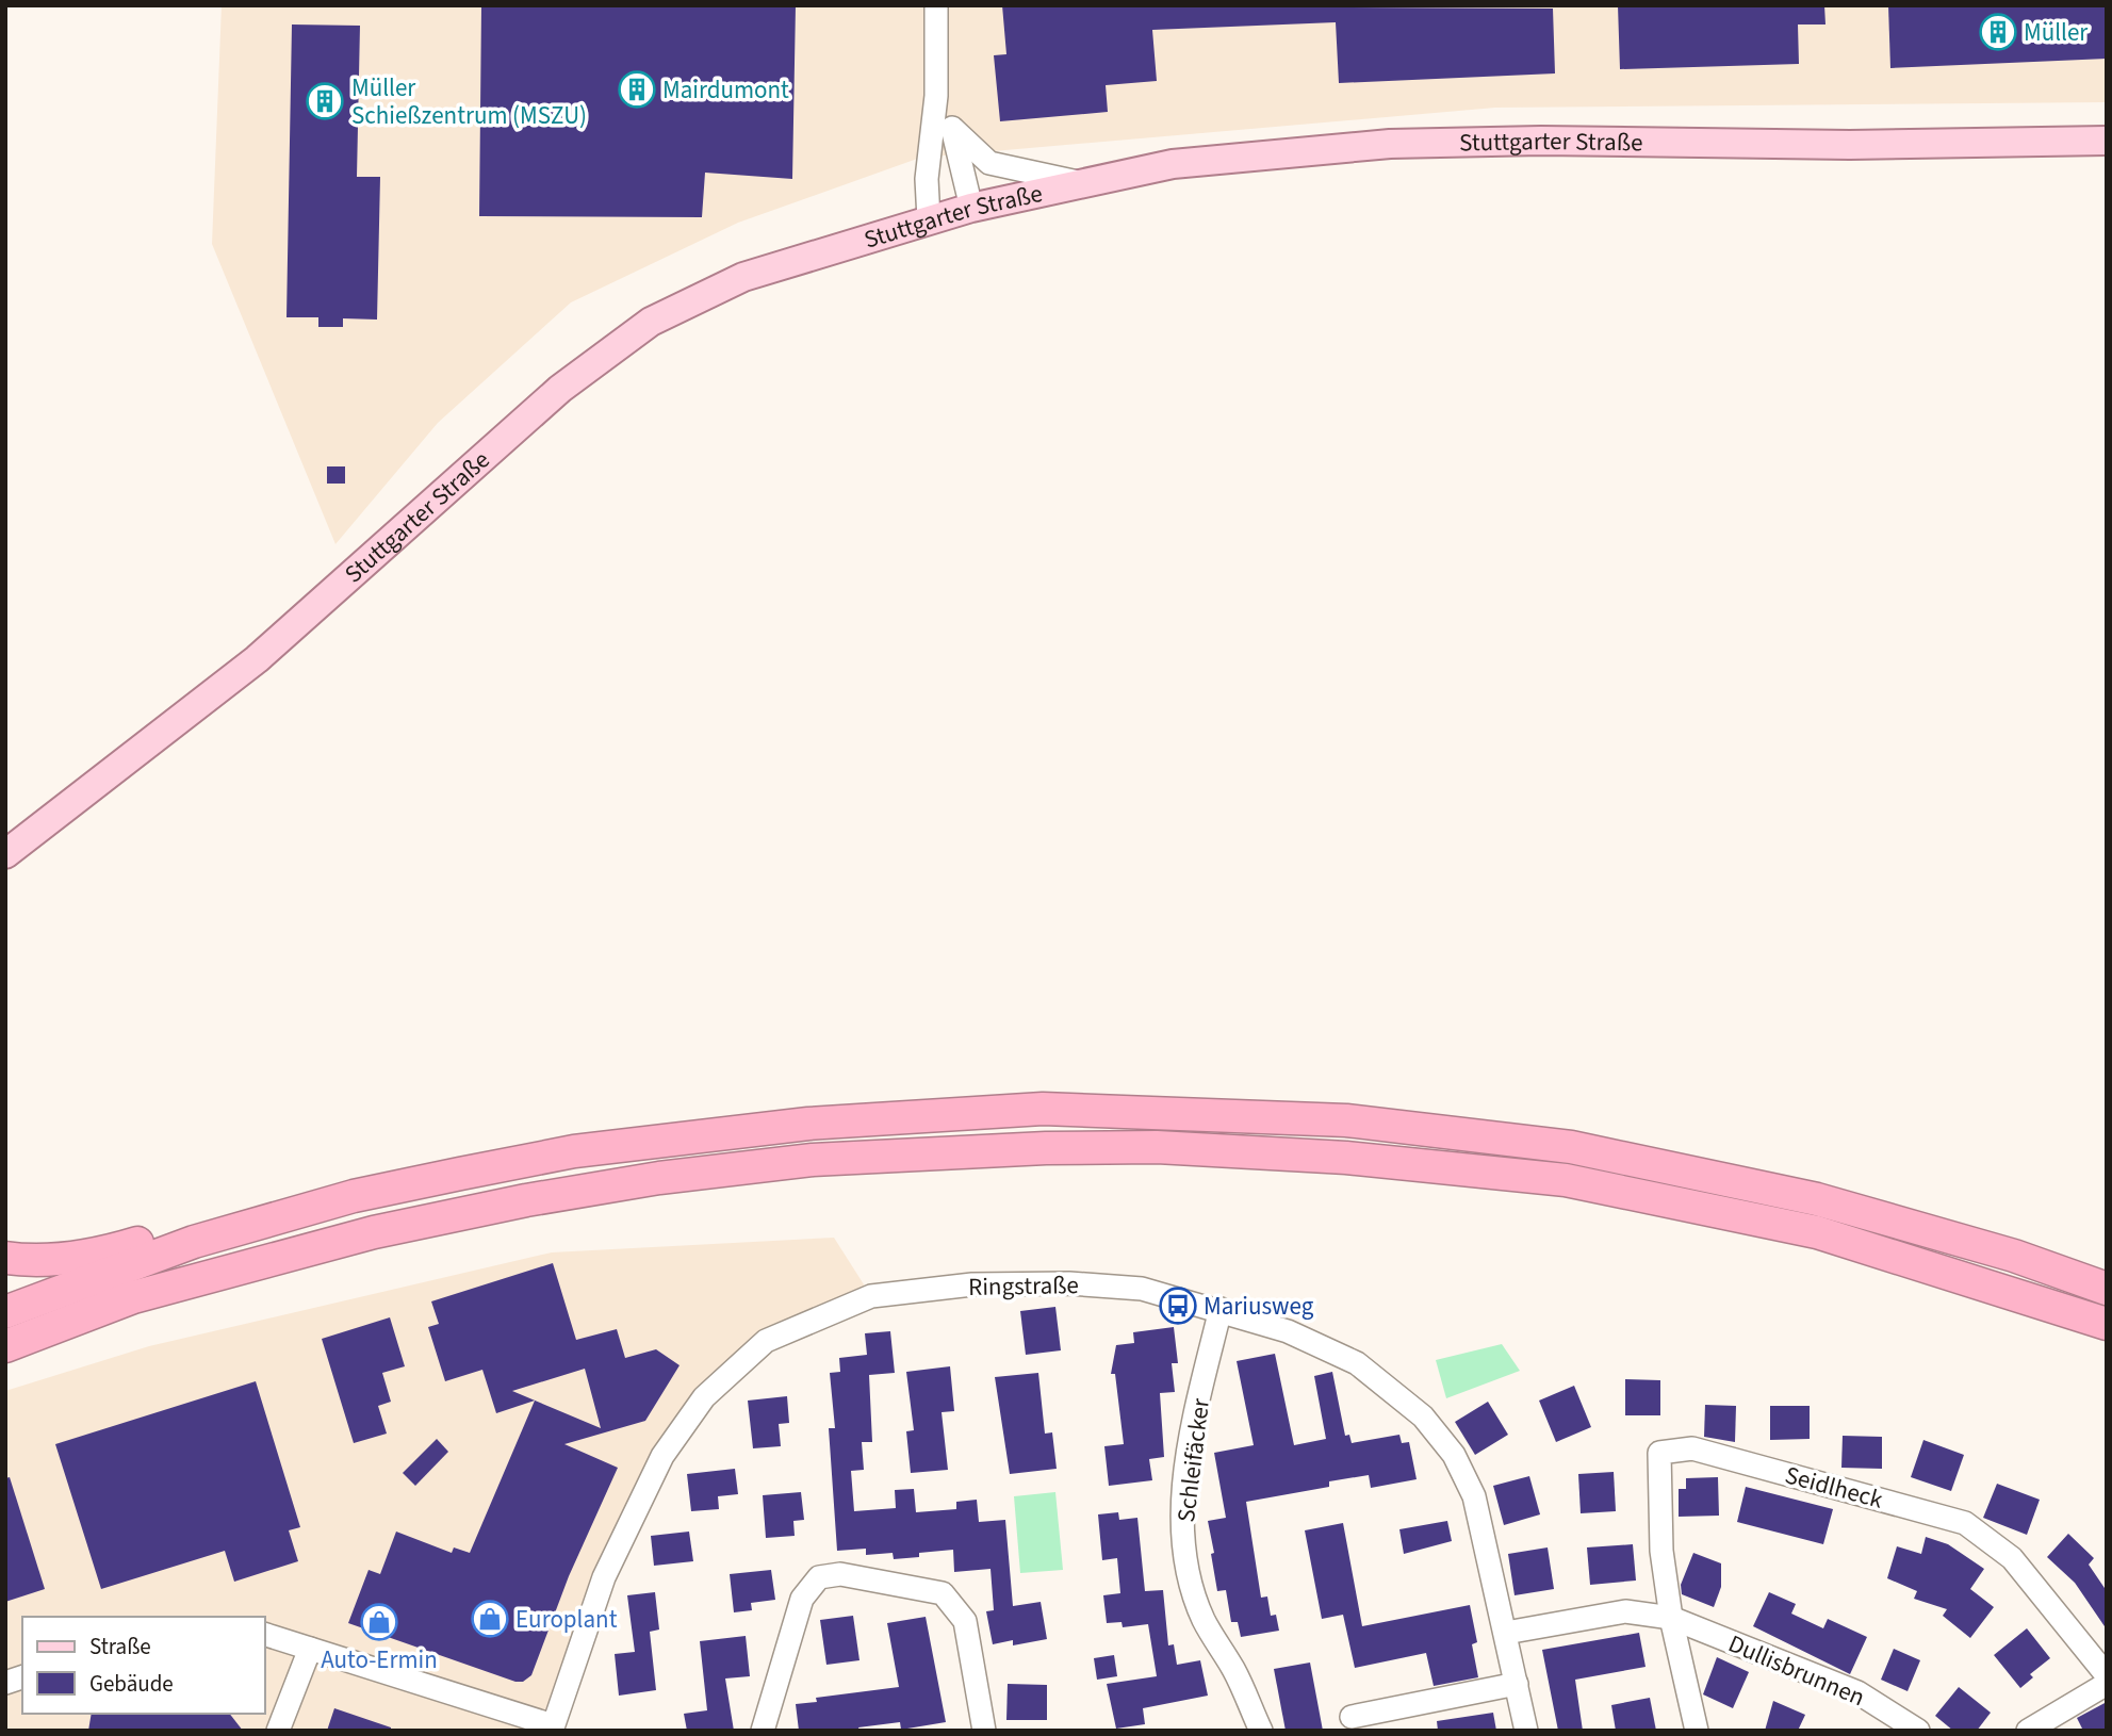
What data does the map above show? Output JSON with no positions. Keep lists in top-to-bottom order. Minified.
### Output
{"streets":{"main road":["Stuttgarter Straße"],"street":["Ringstraße","Schleifäcker","Seidlheck","Dullisbrunnen"]},"crossings":[["Ringstraße","Schleifäcker"],["Ringstraße","Dullisbrunnen"],["Seidlheck","Dullisbrunnen"]],"places":{"building":["Müller","Mairdumont","Müller Schießzentrum (MSZU)"],"bus stop":["Mariusweg"],"shop":["Europlant","Auto-Ermin"]},"legend":["Straße","Gebäude"]}
